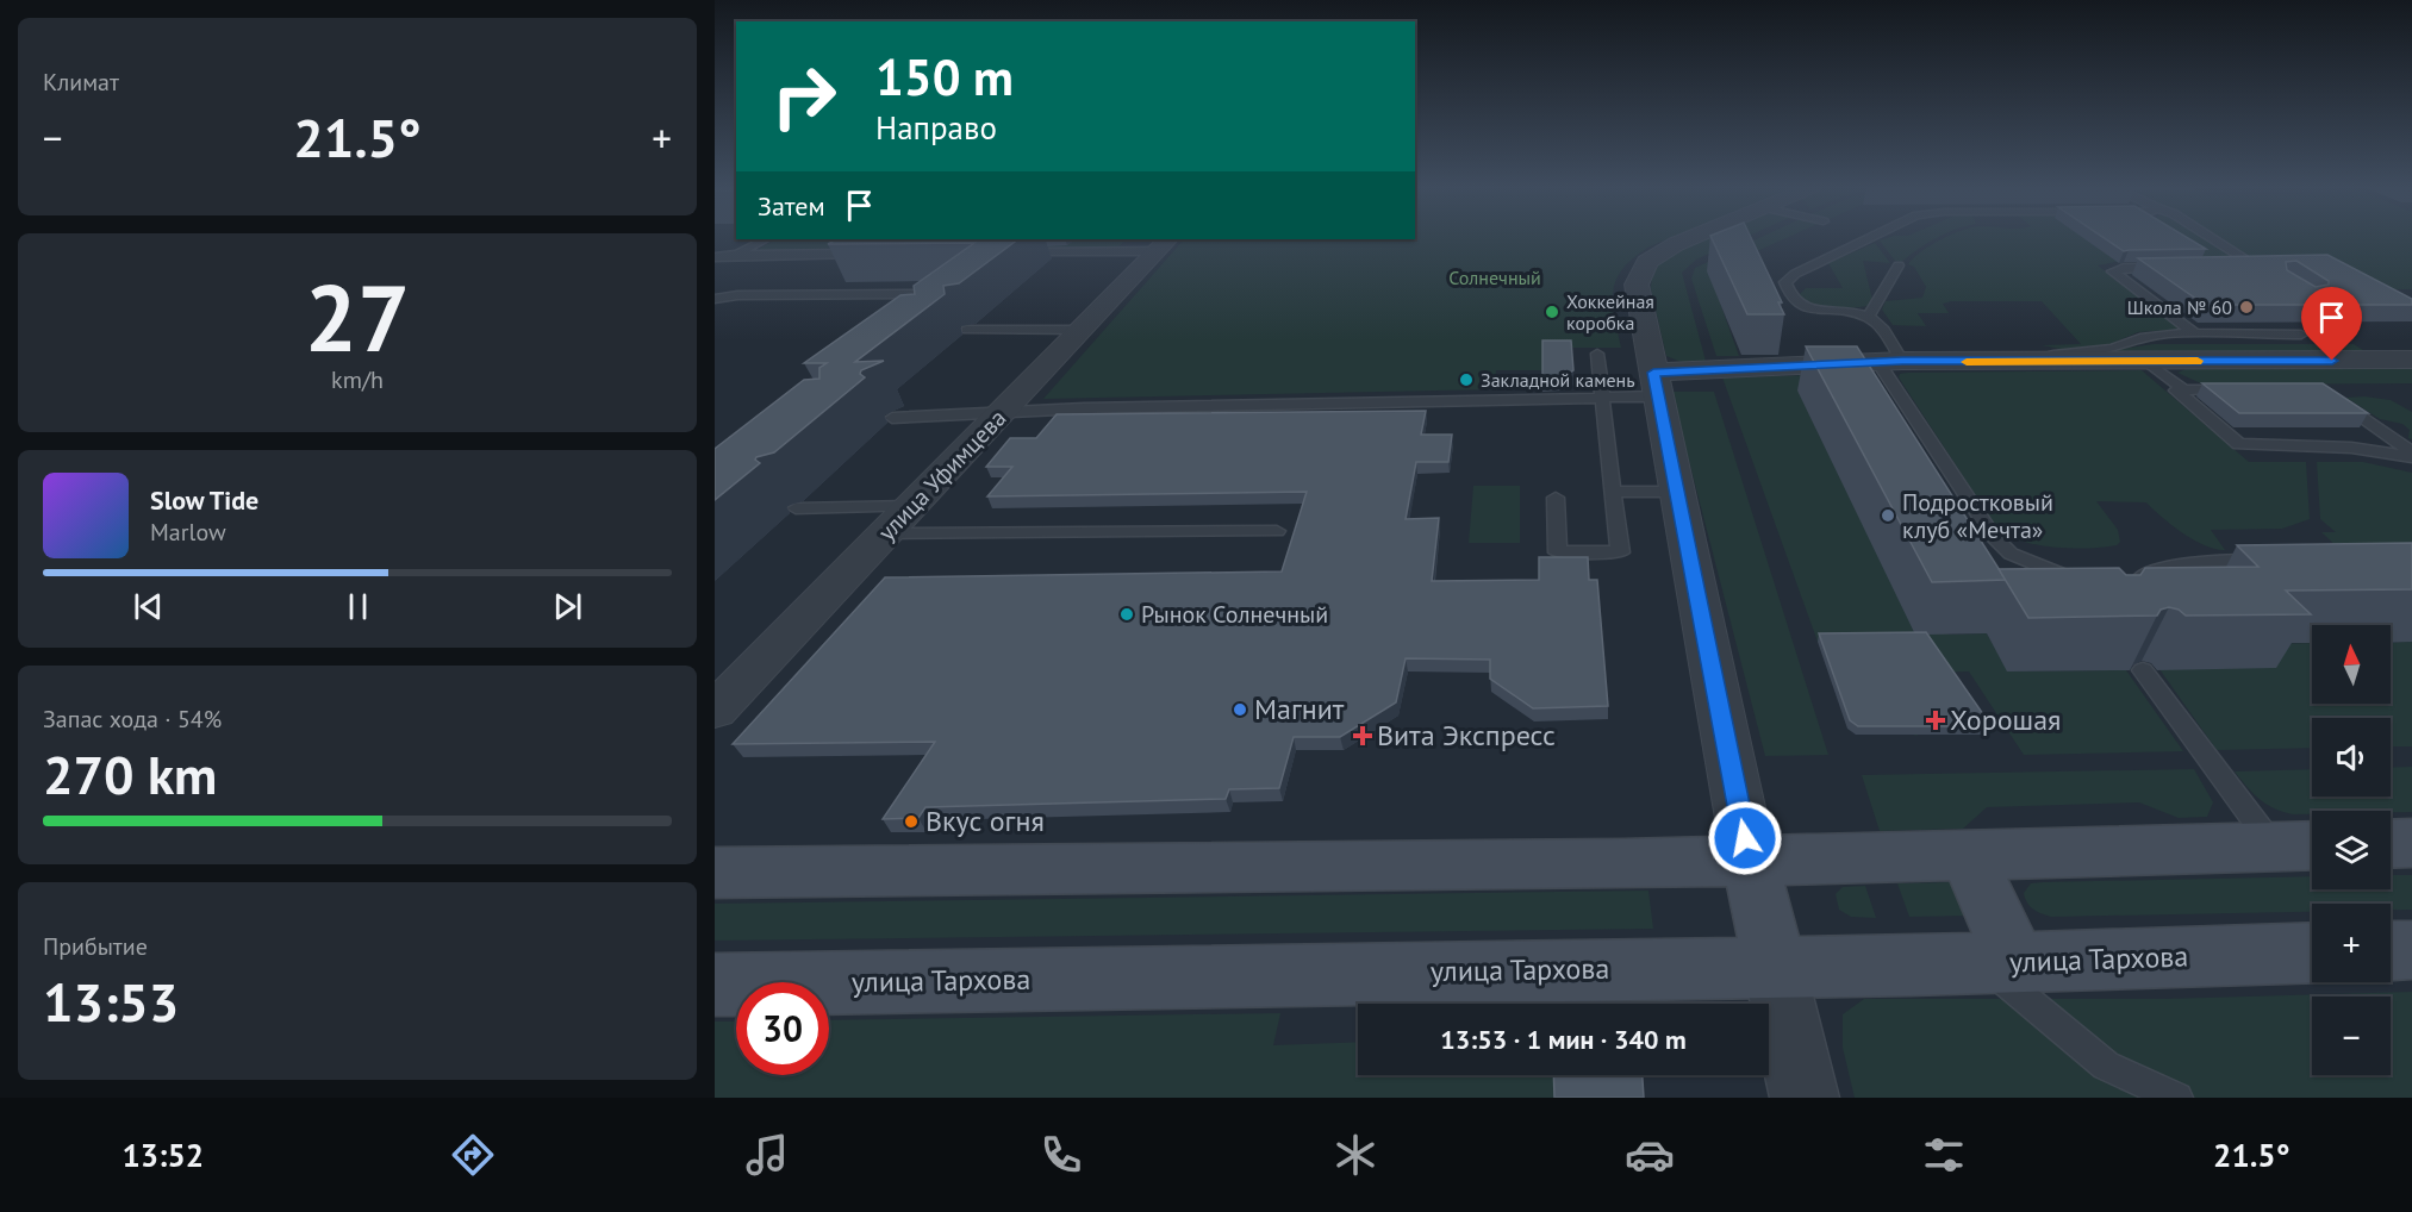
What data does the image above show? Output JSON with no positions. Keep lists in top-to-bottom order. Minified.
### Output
{"streets":{"main road":["улица Тархова"],"street":["улица Уфимцева"]},"parks":["Солнечный"],"places":{"other":["Школа № 60","Хоккейная коробка","Закладной камень","Подростковый клуб «Мечта»","Рынок Солнечный","Магнит","Вкус огня"],"health":["Хорошая","Вита Экспресс"]},"north":"top","page":{"tile":["Климат",["27","km/h"],["Запас хода · 54%","270 km"],["Прибытие","13:53"]],"turn":["150 m","Направо"],"heat":["−","21.5°","+"],"then":"Затем","song":["Slow Tide","Marlow"],"map_buttons":["+","−"],"limit":"30","trip":"13:53 · 1 мин · 340 m","tabs":["13:52","21.5°"]}}
